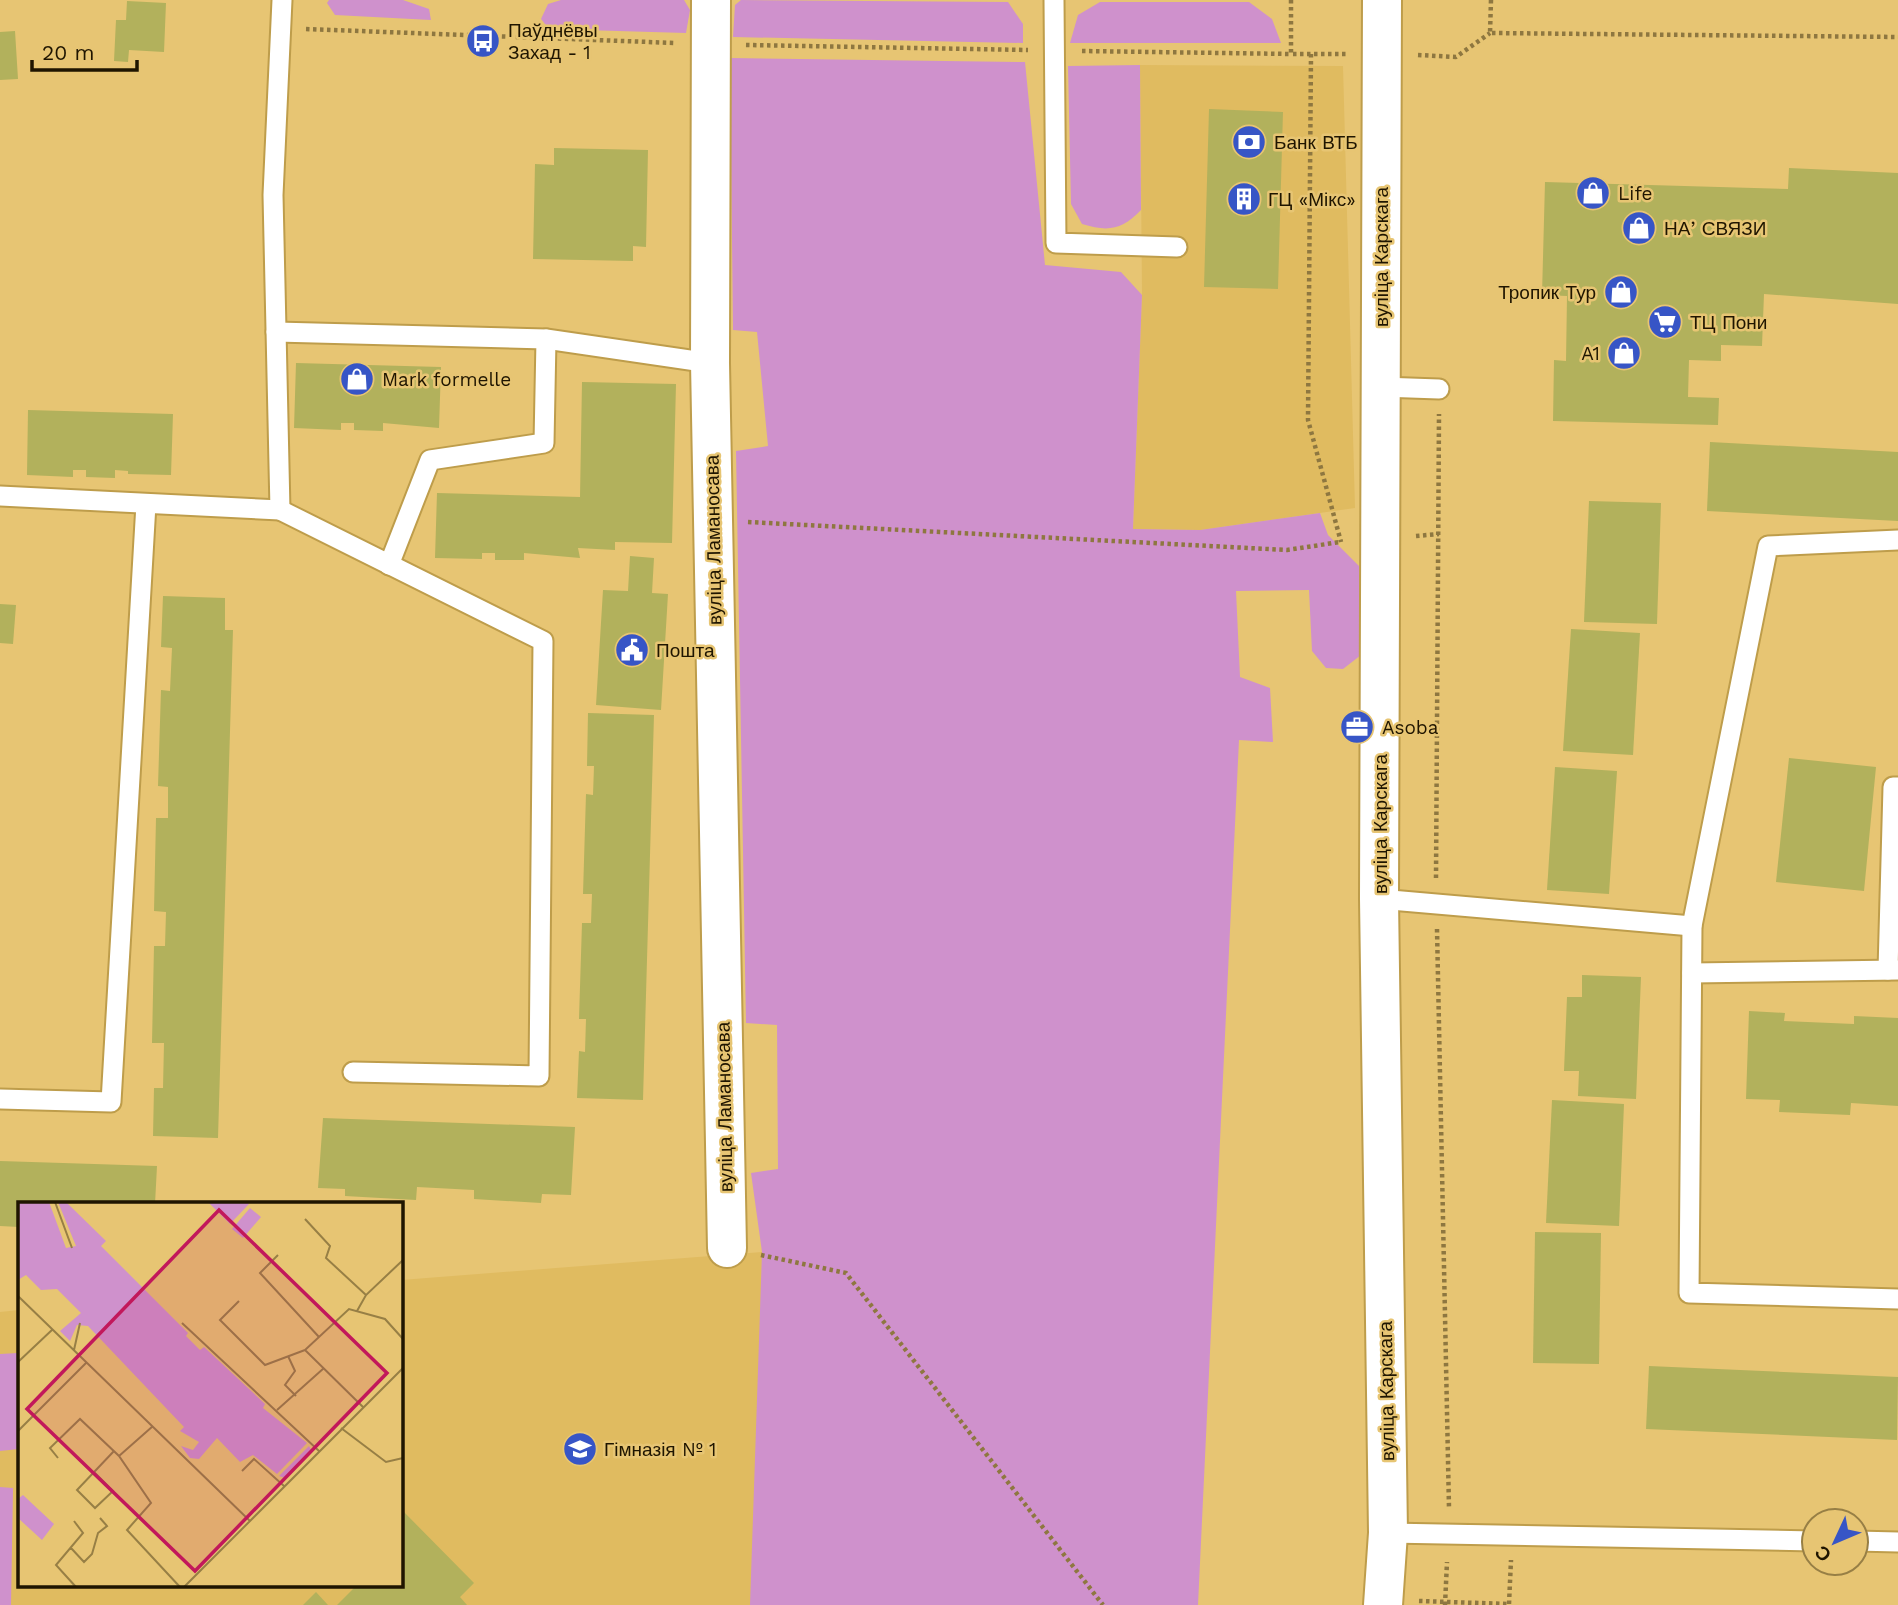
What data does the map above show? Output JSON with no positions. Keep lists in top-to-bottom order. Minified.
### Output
{"streets":{"street":["вуліца Карскага","вуліца Ламаносава"]},"places":{"bus stop":["Паўднёвы Захад - 1"],"bank":["Банк ВТБ"],"shop":["Life","НАʼСВЯЗИ","Тропик Тур","A1","Mark formelle"],"building":["ГЦ «Мікс»"],"supermarket":["ТЦ Пони"],"public building":["Пошта"],"office":["Asoba"],"school or university":["Гімназія № 1"]},"scale_bar":"20 m","north":"bottom left"}
